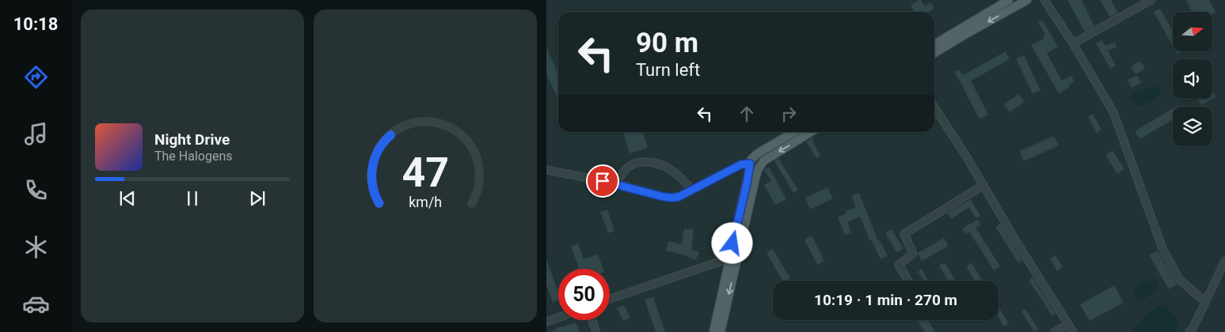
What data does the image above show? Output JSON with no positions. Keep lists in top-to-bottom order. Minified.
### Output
{"north":"right","page":{"tabs":"10:18","turn":["90 m","Turn left"],"song":["Night Drive","The Halogens"],"limit":"50","trip":"10:19 · 1 min · 270 m","gauge":["47","km/h"]}}
